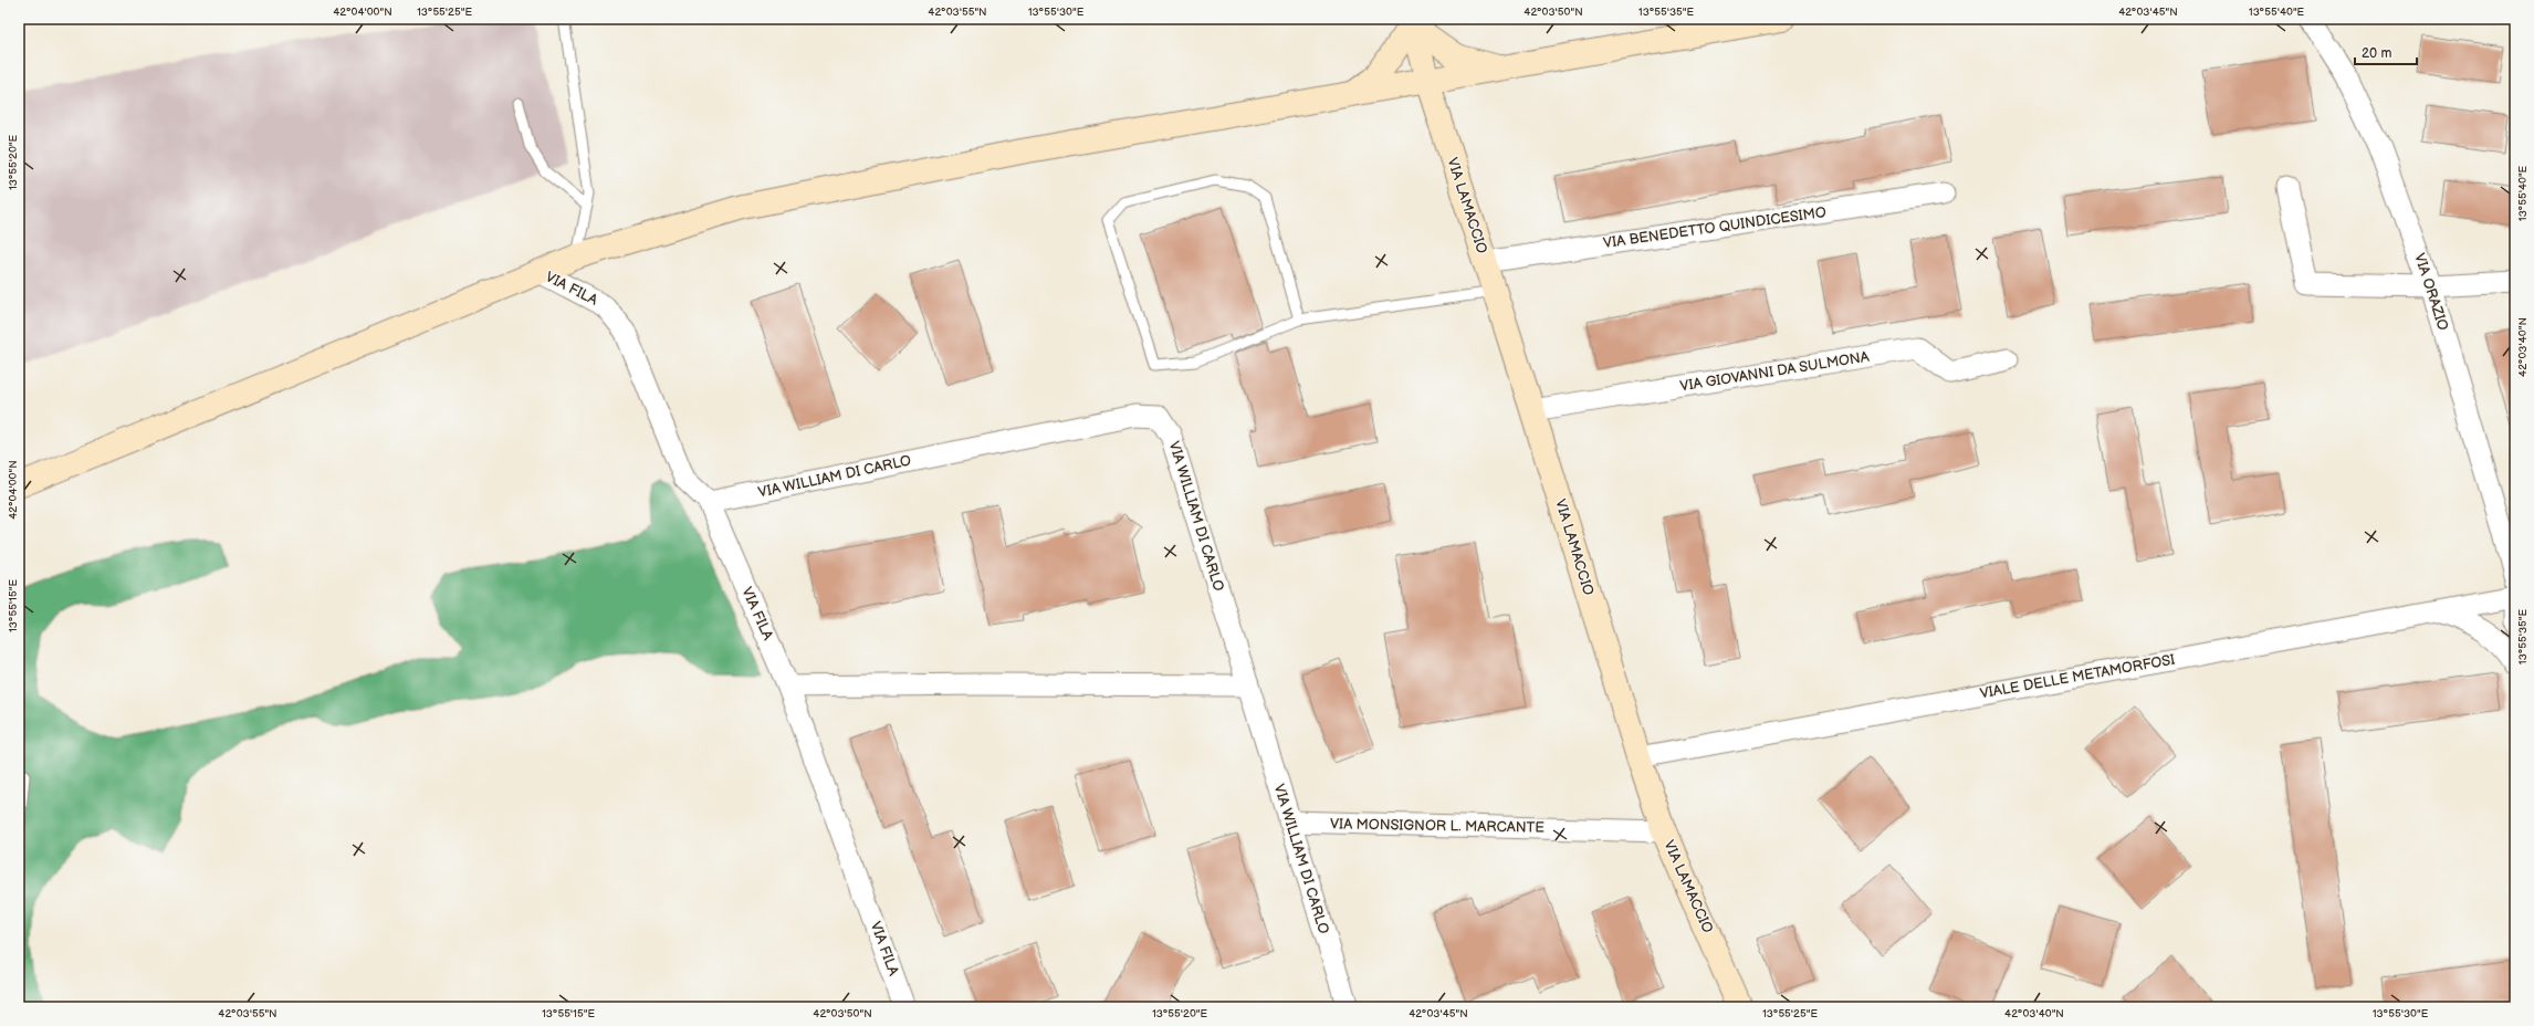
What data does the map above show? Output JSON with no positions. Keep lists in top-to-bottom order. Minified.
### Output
{"streets":{"main road":["VIA LAMACCIO"],"street":["VIA BENEDETTO QUINDICESIMO","VIA FILA","VIA ORAZIO","VIA GIOVANNI DA SULMONA","VIA WILLIAM DI CARLO","VIALE DELLE METAMORFOSI","VIA MONSIGNOR L. MARCANTE"]},"crossings":[["VIA LAMACCIO","VIA BENEDETTO QUINDICESIMO"],["VIA LAMACCIO","VIA GIOVANNI DA SULMONA"],["VIA LAMACCIO","VIALE DELLE METAMORFOSI"],["VIA LAMACCIO","VIA MONSIGNOR L. MARCANTE"],["VIA FILA","VIA WILLIAM DI CARLO"],["VIA WILLIAM DI CARLO","VIA MONSIGNOR L. MARCANTE"]],"scale_bar":"20 m","coordinates":["42°04'00\"N","13°55'25\"E","42°03'55\"N","13°55'30\"E","42°03'50\"N","13°55'35\"E","42°03'45\"N","13°55'40\"E","13°55'20\"E","42°03'40\"N","13°55'15\"E"]}
